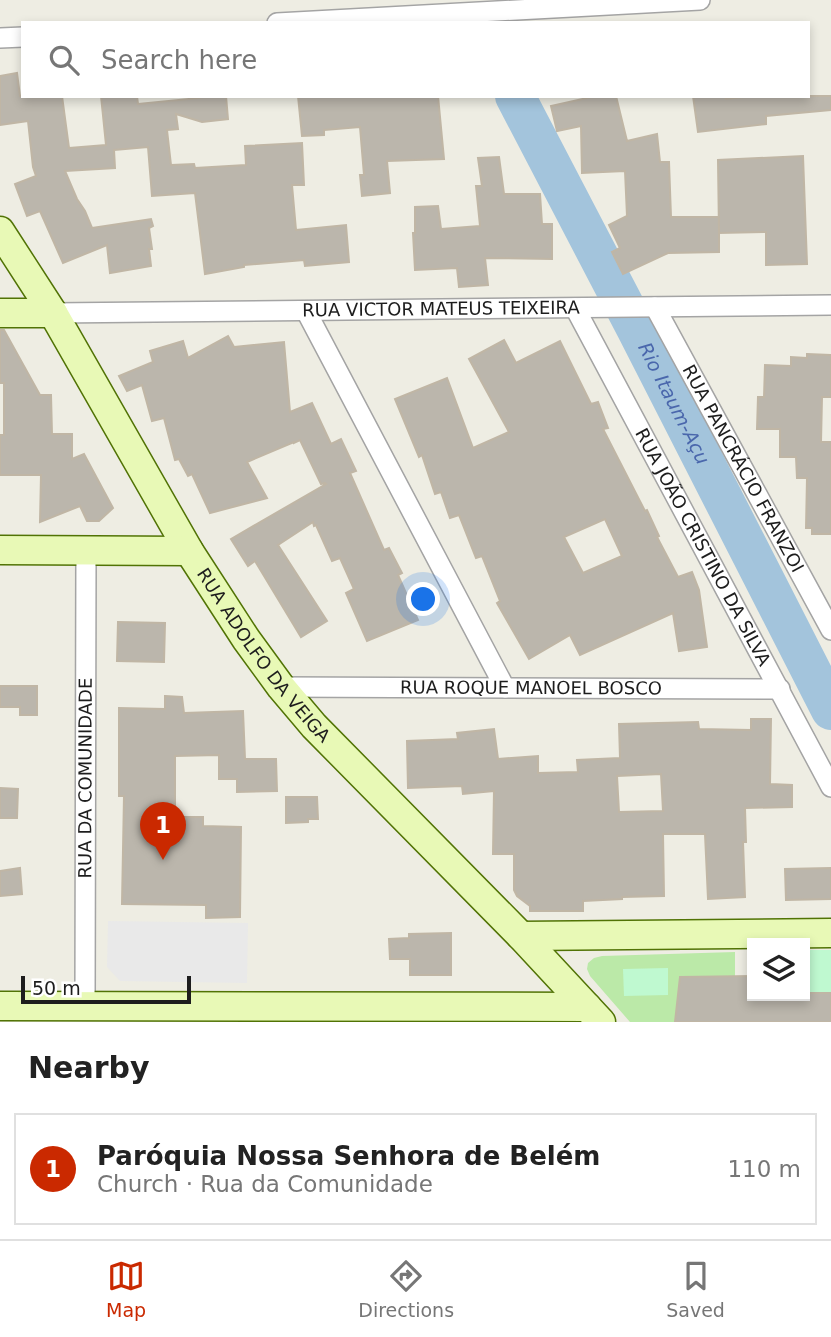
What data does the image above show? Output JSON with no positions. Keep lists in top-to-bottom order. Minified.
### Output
{"streets":{"street":["RUA VICTOR MATEUS TEIXEIRA","RUA PANCRÁCIO FRANZOI","RUA JOÃO CRISTINO DA SILVA","RUA ADOLFO DA VEIGA","RUA ROQUE MANOEL BOSCO","RUA DA COMUNIDADE"]},"crossings":[["RUA VICTOR MATEUS TEIXEIRA","RUA PANCRÁCIO FRANZOI"],["RUA VICTOR MATEUS TEIXEIRA","RUA JOÃO CRISTINO DA SILVA"],["RUA VICTOR MATEUS TEIXEIRA","RUA ADOLFO DA VEIGA"],["RUA JOÃO CRISTINO DA SILVA","RUA ROQUE MANOEL BOSCO"],["RUA ADOLFO DA VEIGA","RUA ROQUE MANOEL BOSCO"]],"water":["Rio Itaum-Açu"],"scale_bar":"50 m","page":{"search":"Search here","pins":"1","scale":"50 m","heading":"Nearby","list":[{"mark":"1","name":"Paróquia Nossa Senhora de Belém","note":"Church · Rua da Comunidade","value":"110 m"}],"nav":["Map","Directions","Saved"]}}
